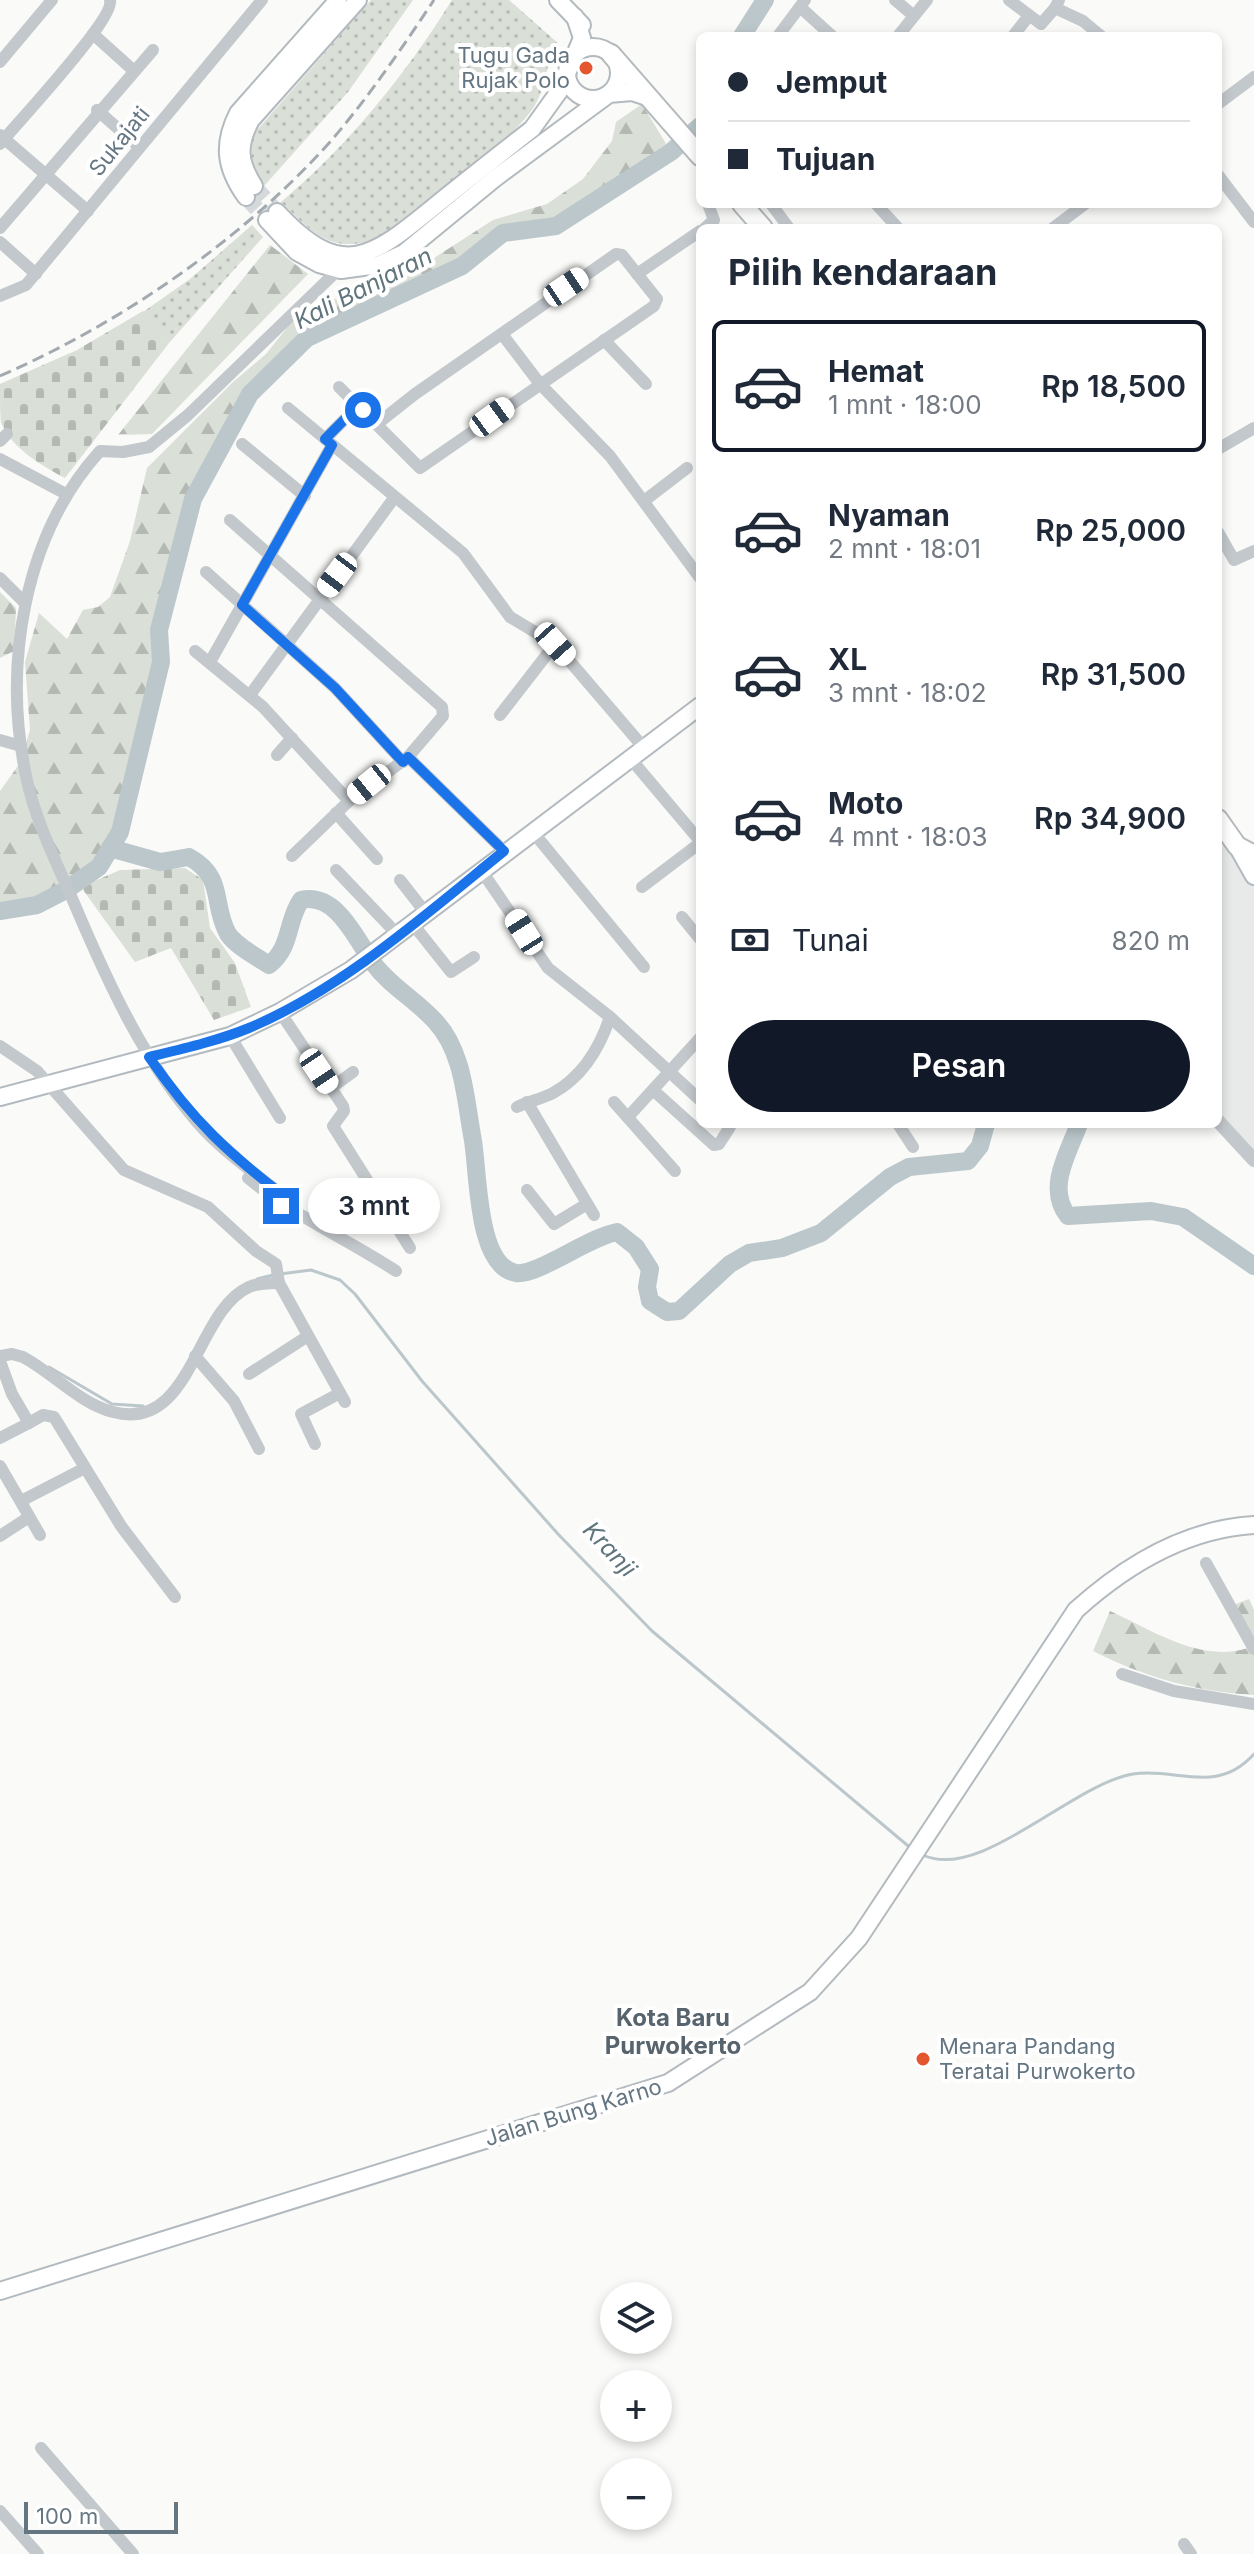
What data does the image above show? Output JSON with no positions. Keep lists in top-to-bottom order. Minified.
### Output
{"streets":{"main road":["Jalan Bung Karno"],"street":["Sukajati"]},"districts":["Kota Baru Purwokerto"],"water":["Kali Banjaran","Kranji"],"places":["Tugu Gada Rujak Polo","Menara Pandang Teratai Purwokerto"],"scale_bar":"100 m","page":{"banner":["Jemput","Tujuan"],"heading":"Pilih kendaraan","list":[{"name":"Hemat","note":"1 mnt · 18:00","value":"Rp 18,500"},{"name":"Nyaman","note":"2 mnt · 18:01","value":"Rp 25,000"},{"name":"XL","note":"3 mnt · 18:02","value":"Rp 31,500"},{"name":"Moto","note":"4 mnt · 18:03","value":"Rp 34,900"}],"pay":["Tunai","820 m"],"buttons":"Pesan","bubble":"3 mnt","map_buttons":["+","−"],"scale":"100 m"}}
